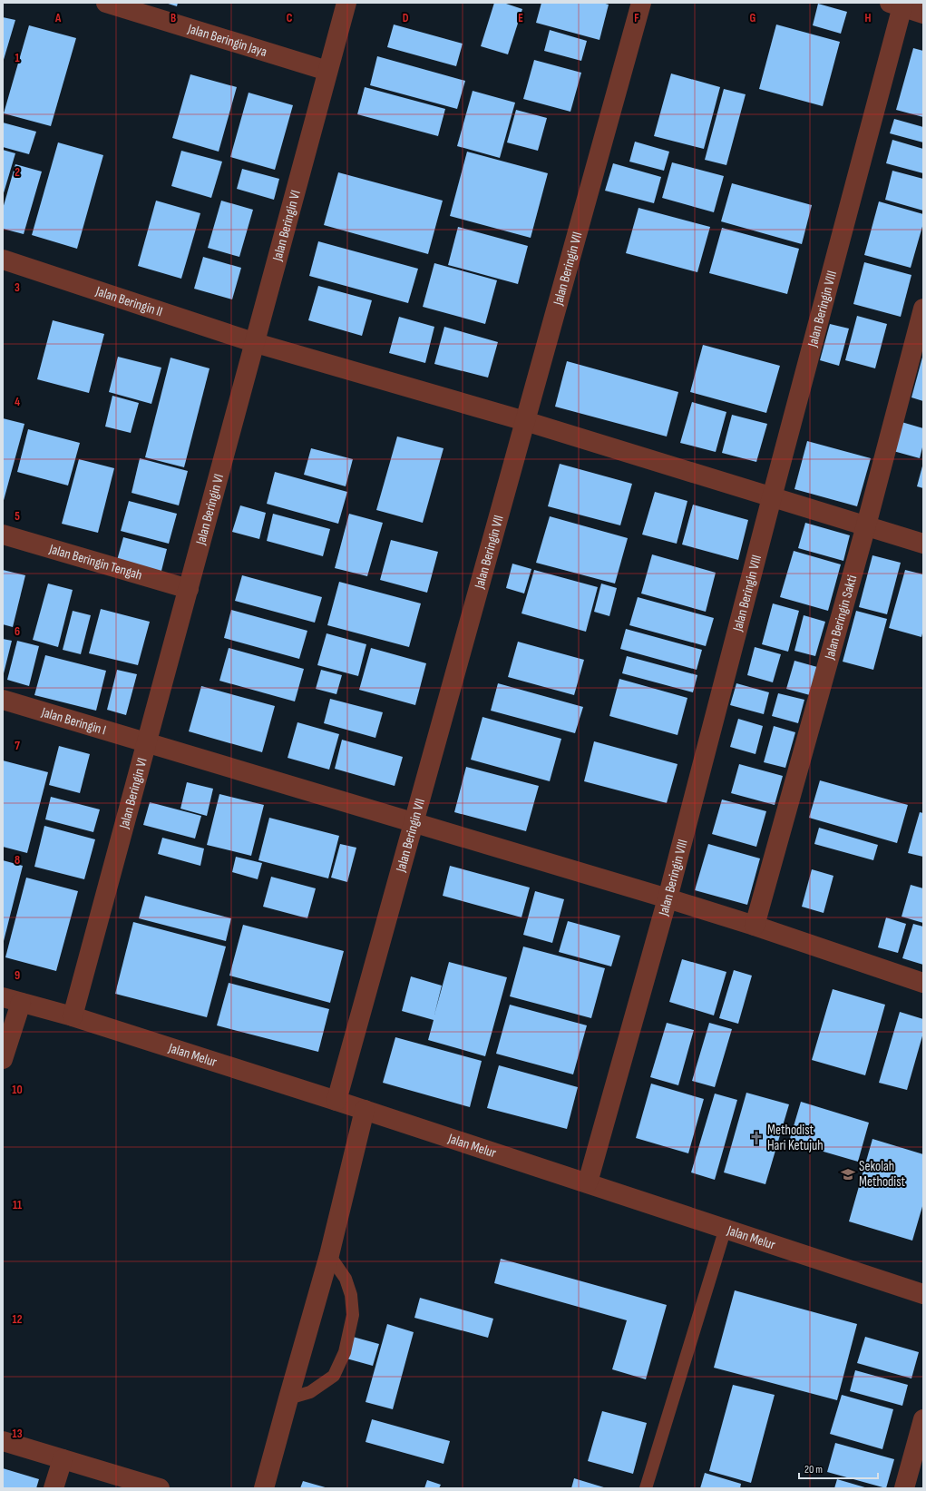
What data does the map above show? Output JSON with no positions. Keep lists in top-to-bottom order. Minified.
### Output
{"streets":{"street":["Jalan Beringin Jaya","Jalan Beringin VI","Jalan Beringin VII","Jalan Beringin II","Jalan Beringin VIII","Jalan Beringin Tengah","Jalan Beringin Sakti","Jalan Beringin I","Jalan Melur"]},"crossings":[["Jalan Beringin Jaya","Jalan Beringin VI"],["Jalan Beringin VI","Jalan Beringin II"],["Jalan Beringin VI","Jalan Beringin Tengah"],["Jalan Beringin VI","Jalan Beringin I"],["Jalan Beringin VI","Jalan Melur"],["Jalan Beringin VII","Jalan Beringin II"],["Jalan Beringin VII","Jalan Beringin I"],["Jalan Beringin VII","Jalan Melur"],["Jalan Beringin II","Jalan Beringin VIII"],["Jalan Beringin II","Jalan Beringin Sakti"],["Jalan Beringin VIII","Jalan Beringin I"],["Jalan Beringin VIII","Jalan Melur"],["Jalan Beringin Sakti","Jalan Beringin I"]],"places":{"church":["Methodist Hari Ketujuh"],"school or university":["Sekolah Methodist"]},"scale_bar":"20 m","grid":{"columns":["A","B","C","D","E","F","G","H"],"rows":["1","2","3","4","5","6","7","8","9","10","11","12","13"]}}
